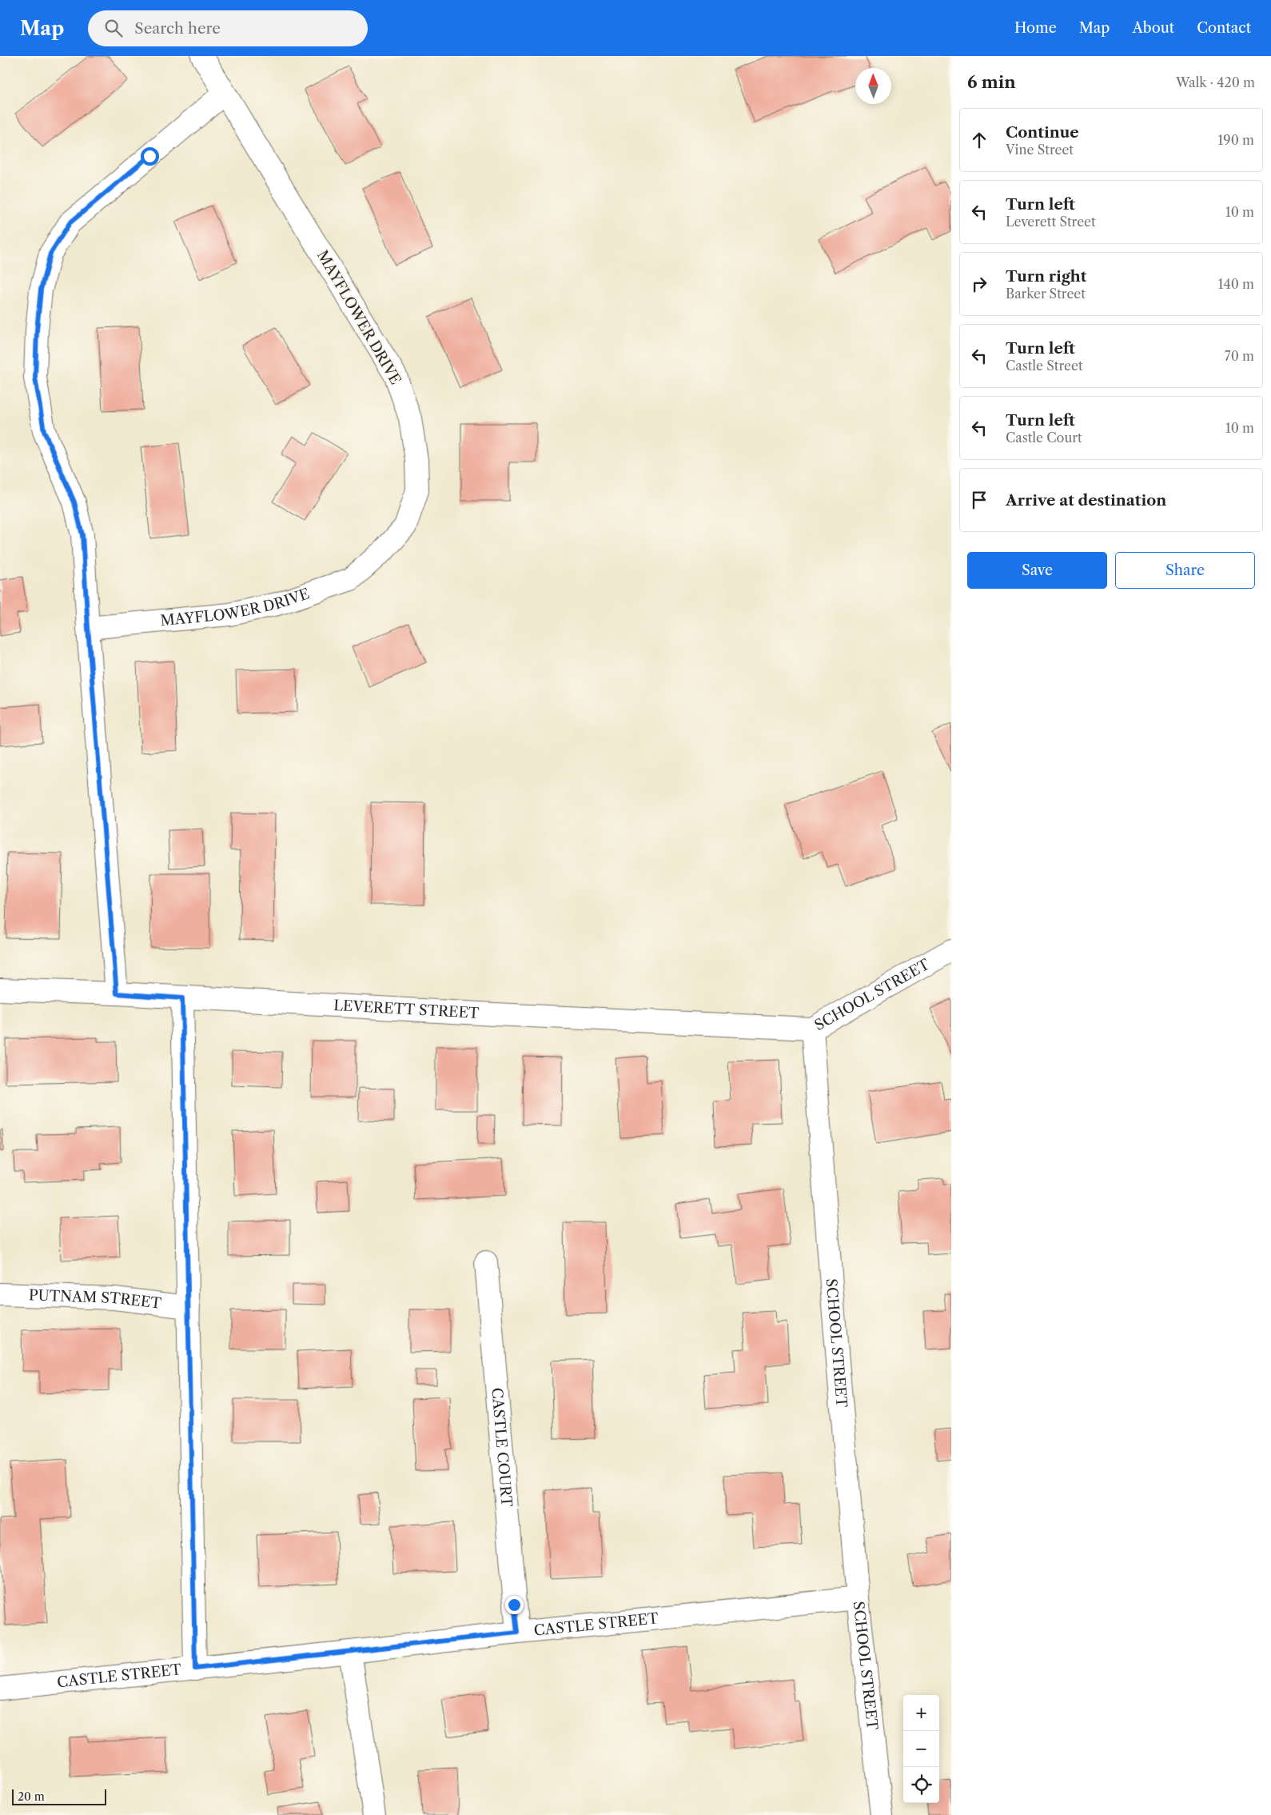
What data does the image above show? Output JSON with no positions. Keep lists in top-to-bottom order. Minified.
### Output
{"streets":{"street":["MAYFLOWER DRIVE","SCHOOL STREET","LEVERETT STREET","PUTNAM STREET","CASTLE COURT","CASTLE STREET"]},"crossings":[["SCHOOL STREET","LEVERETT STREET"],["SCHOOL STREET","CASTLE STREET"],["CASTLE COURT","CASTLE STREET"]],"scale_bar":"20 m","north":"top","page":{"header":"Map","search":"Search here","nav":["Home","Map","About","Contact"],"heading":["6 min","Walk · 420 m"],"list":[["Continue","Vine Street","190 m"],["Turn left","Leverett Street","10 m"],["Turn right","Barker Street","140 m"],["Turn left","Castle Street","70 m"],["Turn left","Castle Court","10 m"],"Arrive at destination"],"buttons":["Save","Share"],"map_buttons":["+","−"],"scale":"20 m"}}
